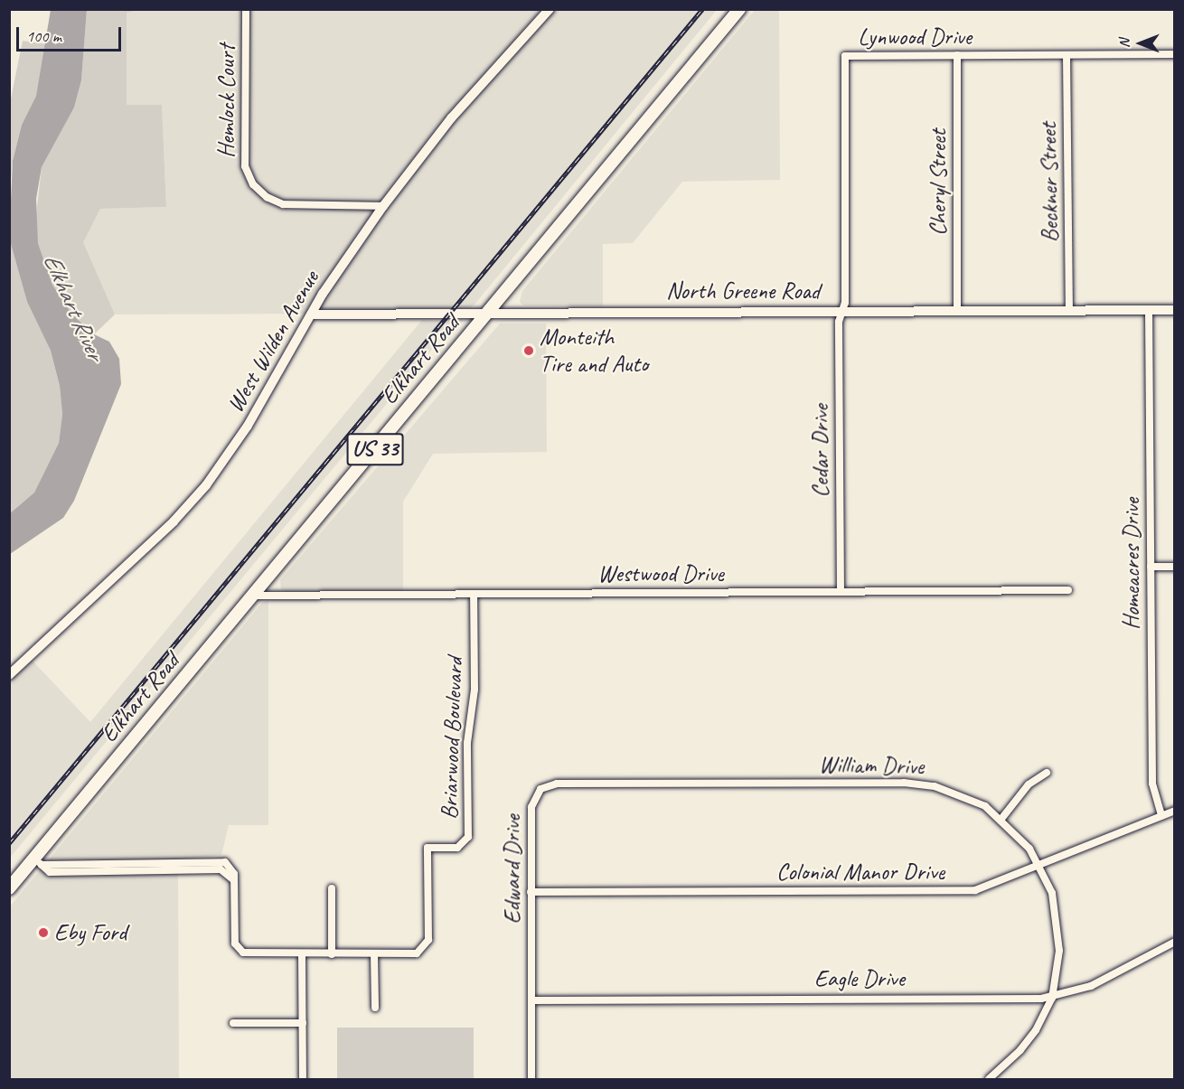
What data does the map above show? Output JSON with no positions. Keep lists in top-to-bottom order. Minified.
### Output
{"streets":{"highway":["Elkhart Road","US 33"],"street":["Lynwood Drive","Hemlock Court","Cheryl Street","Beckner Street","North Greene Road","West Wilden Avenue","Cedar Drive","Homeacres Drive","Westwood Drive","Briarwood Boulevard","William Drive","Edward Drive","Colonial Manor Drive","Eagle Drive"]},"crossings":[["Lynwood Drive","Cheryl Street"],["Lynwood Drive","Beckner Street"],["Lynwood Drive","North Greene Road"],["Lynwood Drive","Cedar Drive"],["Hemlock Court","West Wilden Avenue"],["Cheryl Street","North Greene Road"],["Beckner Street","North Greene Road"],["North Greene Road","West Wilden Avenue"],["North Greene Road","Elkhart Road"],["North Greene Road","Cedar Drive"],["North Greene Road","Homeacres Drive"],["Elkhart Road","Westwood Drive"],["Elkhart Road","Briarwood Boulevard"],["Cedar Drive","Westwood Drive"],["Homeacres Drive","Colonial Manor Drive"],["Westwood Drive","Briarwood Boulevard"],["William Drive","Edward Drive"],["William Drive","Colonial Manor Drive"],["William Drive","Eagle Drive"],["Edward Drive","Colonial Manor Drive"],["Edward Drive","Eagle Drive"]],"water":["Elkhart River"],"places":["Monteith Tire and Auto","Eby Ford"],"scale_bar":"100 m","north":"left"}
